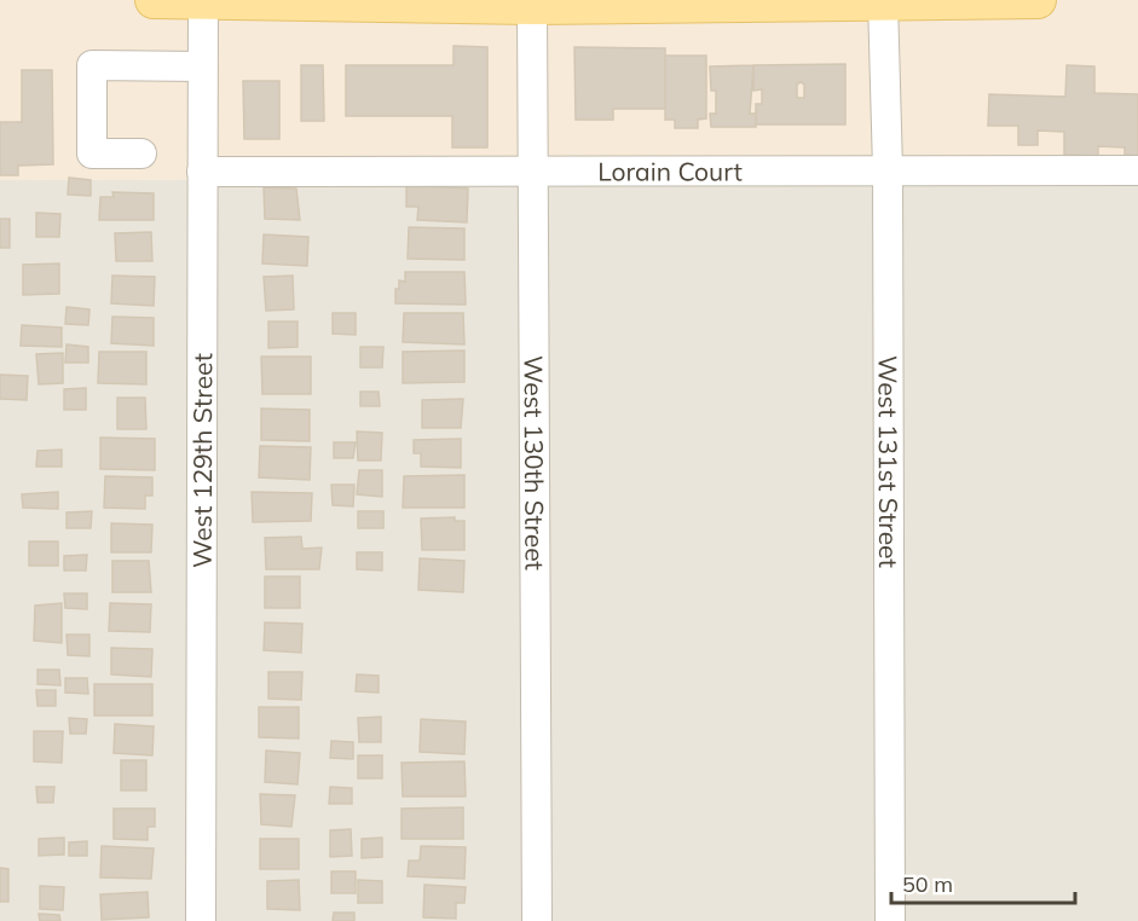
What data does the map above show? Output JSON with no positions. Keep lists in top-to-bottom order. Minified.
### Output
{"streets":{"street":["Lorain Court","West 131st Street","West 129th Street","West 130th Street"]},"crossings":[["Lorain Court","West 131st Street"],["Lorain Court","West 129th Street"],["Lorain Court","West 130th Street"]],"scale_bar":"50 m"}
